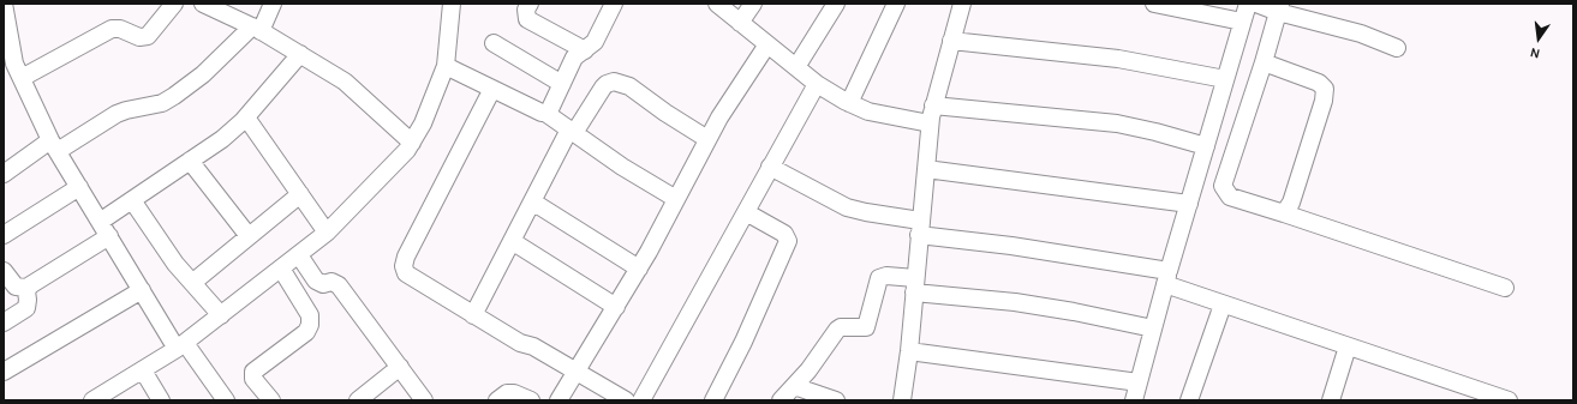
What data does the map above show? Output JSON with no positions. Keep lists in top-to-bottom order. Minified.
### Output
{"north":"bottom"}
